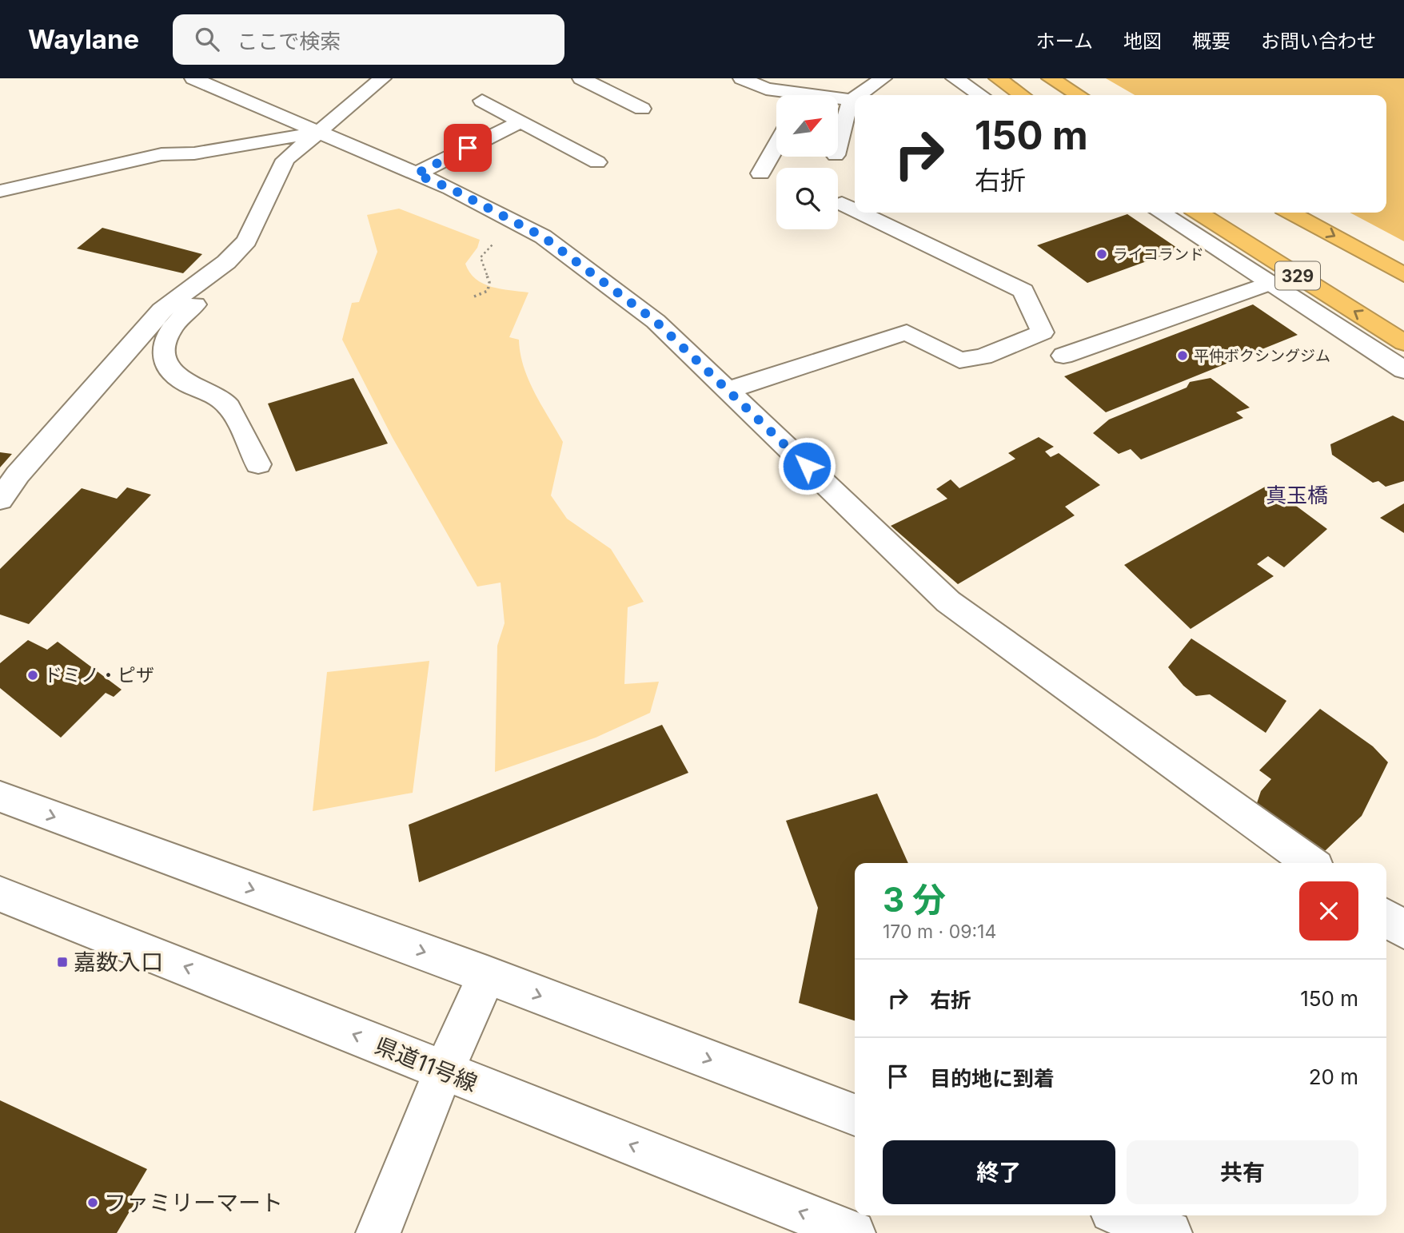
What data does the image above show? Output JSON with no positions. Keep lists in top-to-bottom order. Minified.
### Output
{"streets":{"highway":["329"],"street":["県道11号線"]},"districts":["真玉橋"],"places":{"other":["ライコランド","平仲ボクシングジム","ドミノ・ピザ","ファミリーマート"],"transit":["嘉数入口"]},"north":"top right","page":{"header":"Waylane","search":"ここで検索","nav":["ホーム","地図","概要","お問い合わせ"],"turn":["150 m","右折"],"heading":["3 分","170 m · 09:14"],"list":[{"name":"右折","value":"150 m"},{"name":"目的地に到着","value":"20 m"}],"buttons":["終了","共有"]}}
